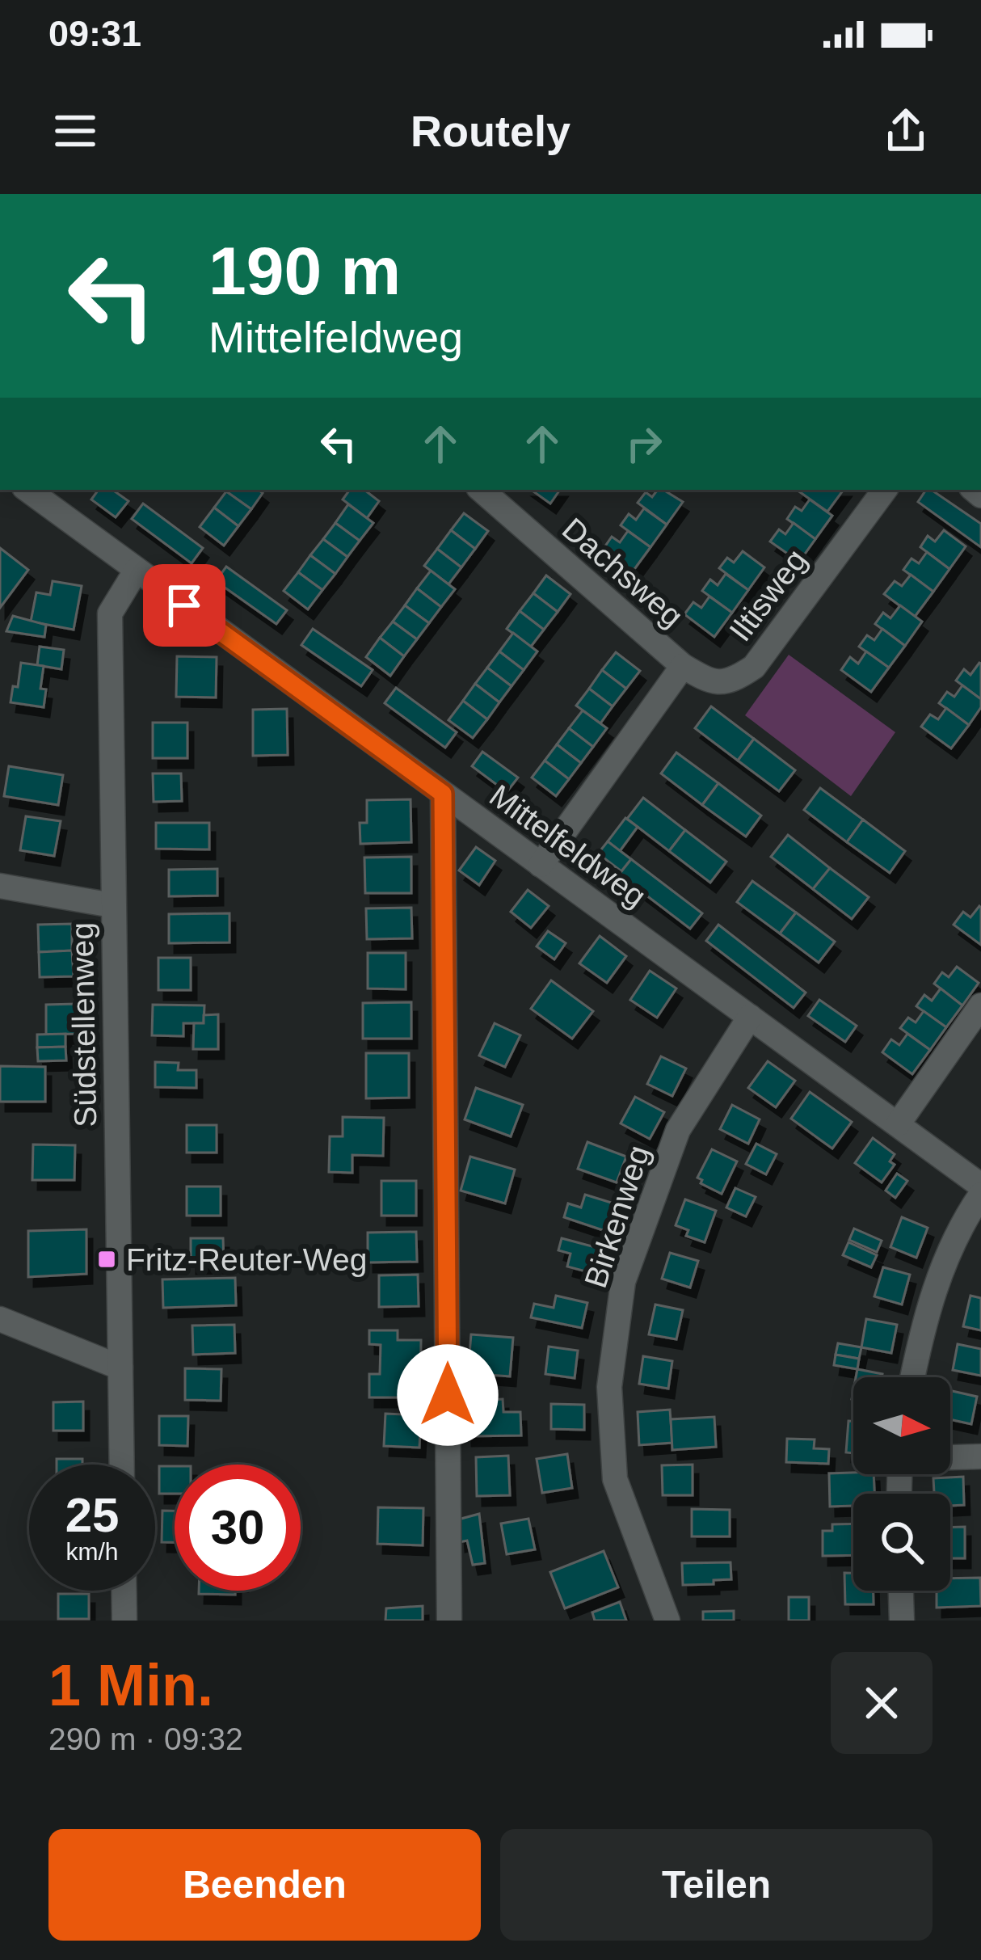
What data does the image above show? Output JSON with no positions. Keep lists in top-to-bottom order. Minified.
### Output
{"streets":{"street":["Dachsweg","Iltisweg","Mittelfeldweg","Südstellenweg","Birkenweg"]},"crossings":[["Dachsweg","Iltisweg"],["Mittelfeldweg","Südstellenweg"],["Mittelfeldweg","Birkenweg"]],"places":{"transit":["Fritz-Reuter-Weg"]},"north":"right","page":{"status":"09:31","header":"Routely","turn":["190 m","Mittelfeldweg"],"speed":"25 km/h","limit":"30","heading":["1 Min.","290 m · 09:32"],"buttons":["Beenden","Teilen"]}}
